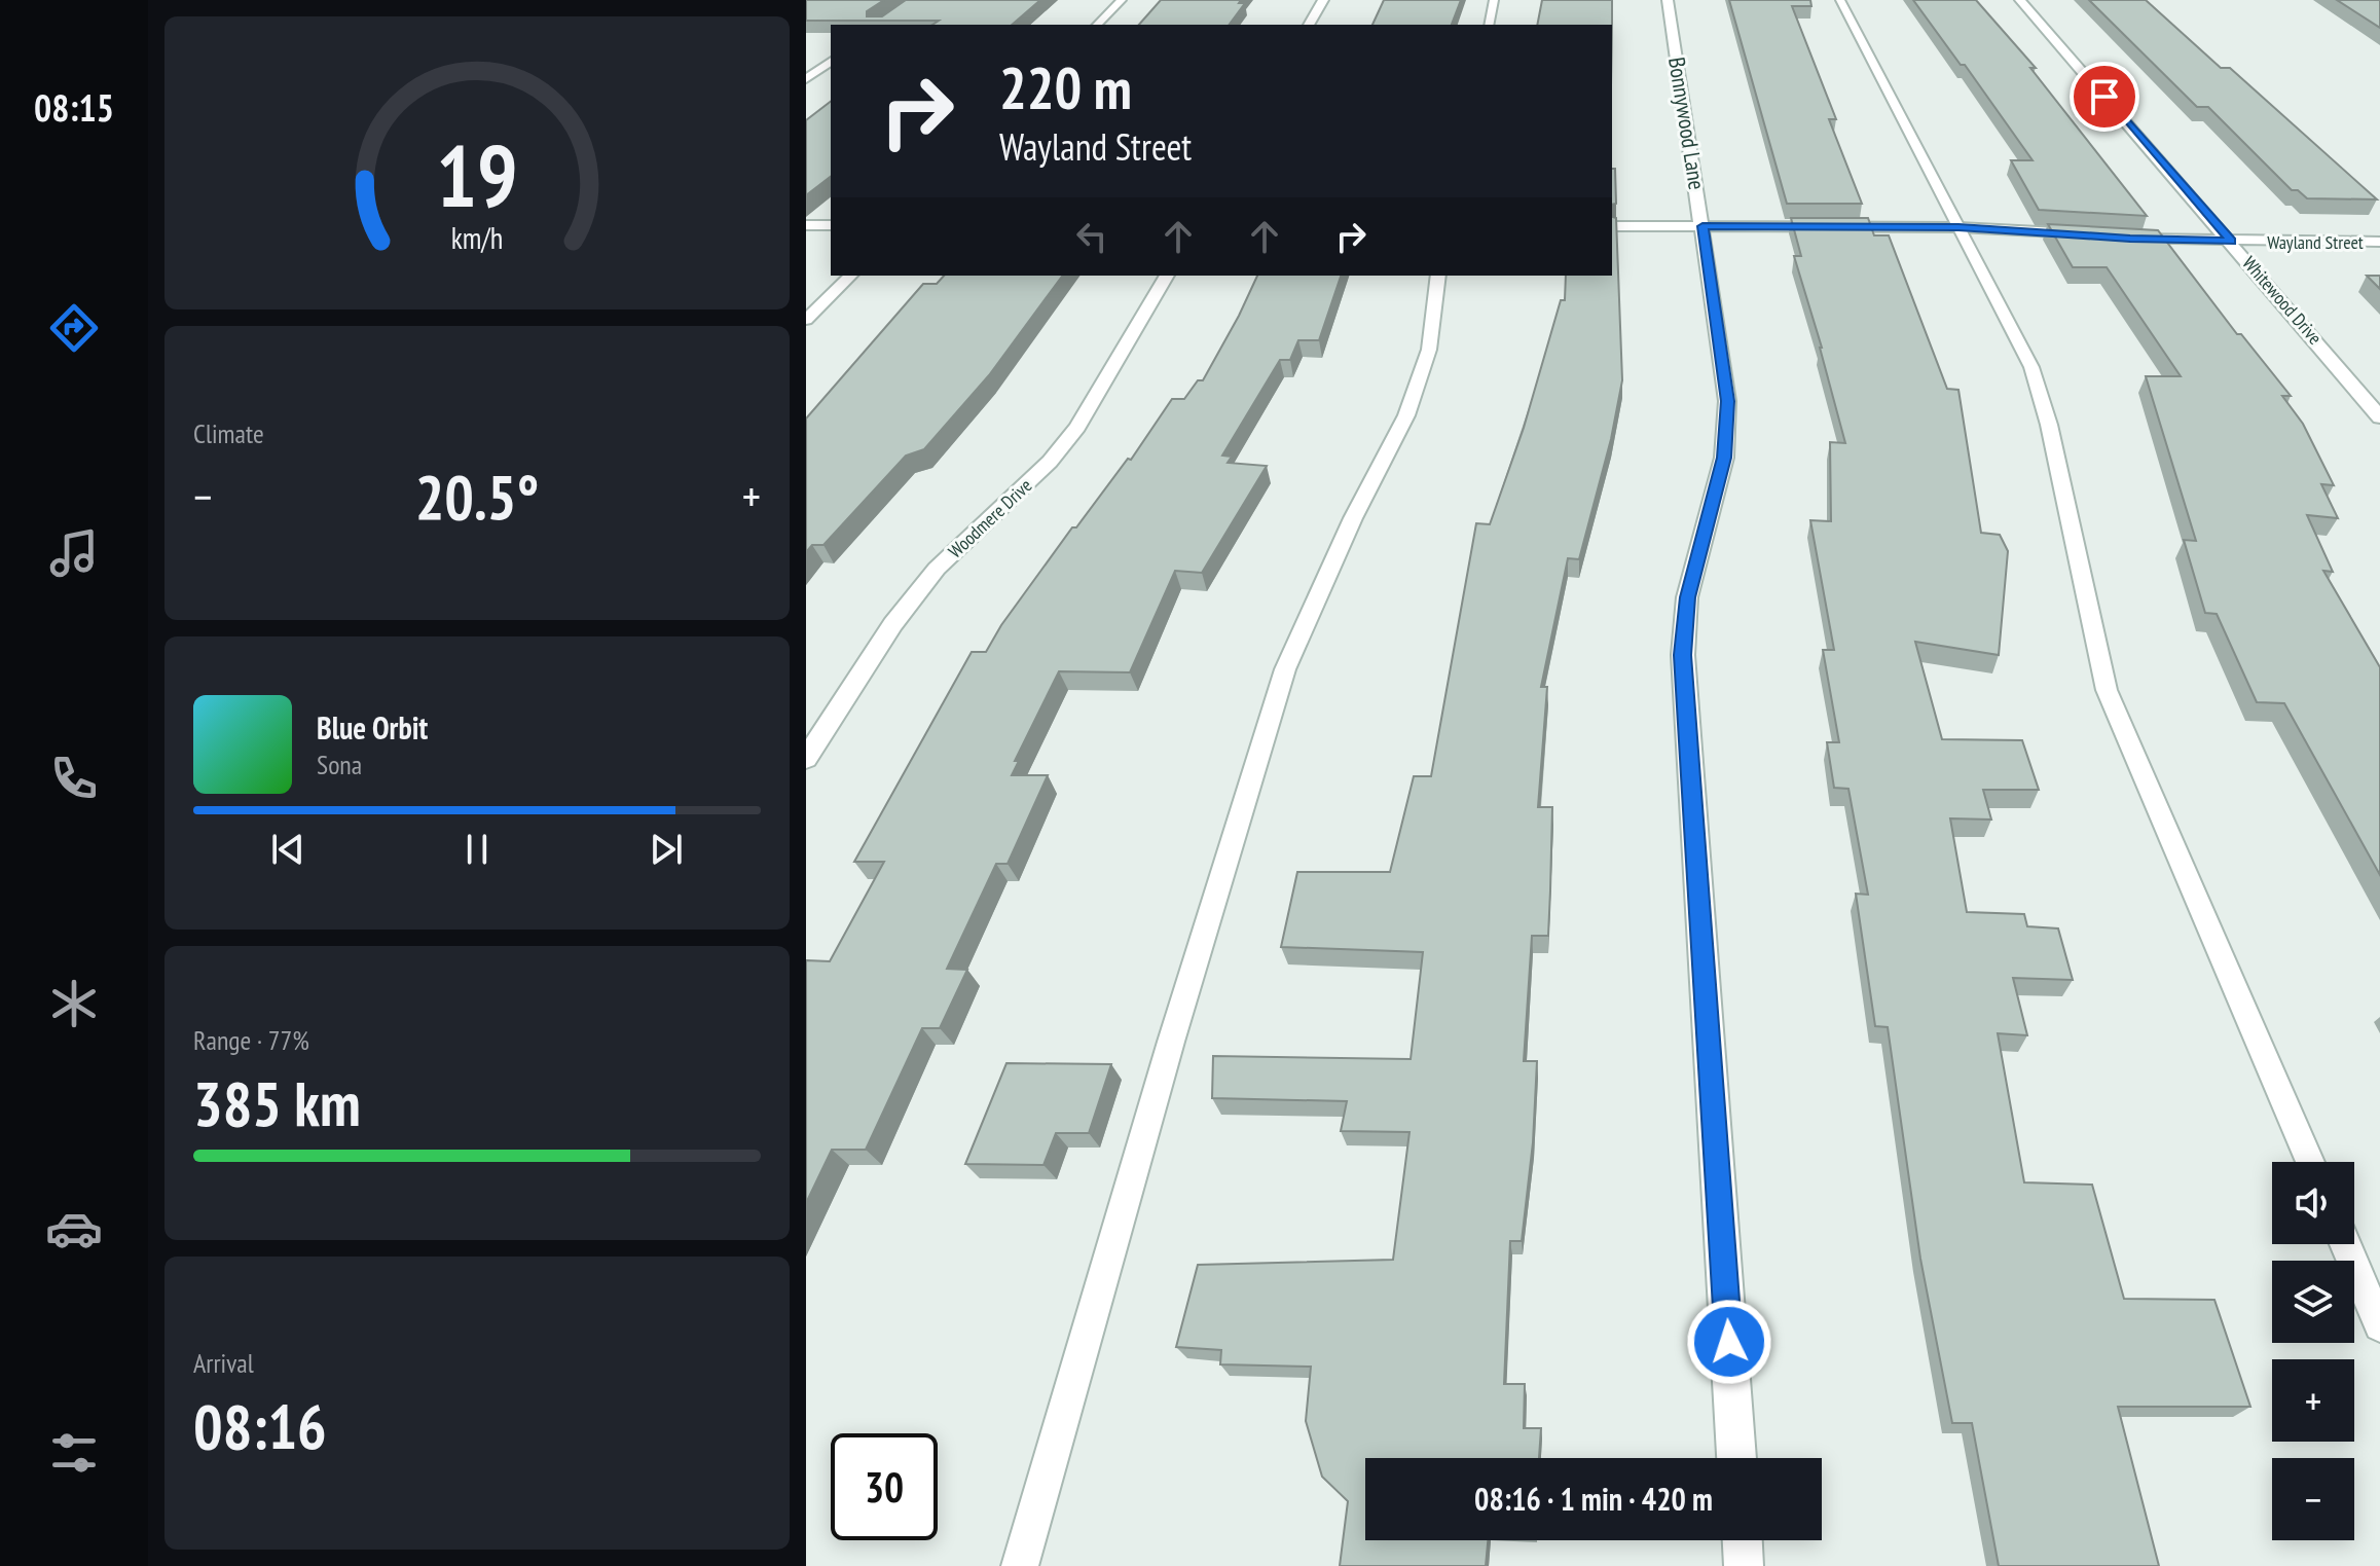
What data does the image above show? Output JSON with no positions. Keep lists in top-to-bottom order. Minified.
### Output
{"streets":{"street":["Bonnywood Lane","Wayland Street","Whitewood Drive","Woodmere Drive"]},"crossings":[["Wayland Street","Whitewood Drive"]],"page":{"tabs":"08:15","turn":["220 m","Wayland Street"],"tile":["Climate",["Range · 77%","385 km"],["Arrival","08:16"]],"heat":["−","20.5°","+"],"song":["Blue Orbit","Sona"],"map_buttons":["+","−"],"limit":"30","trip":"08:16 · 1 min · 420 m","gauge":["19","km/h"]}}
